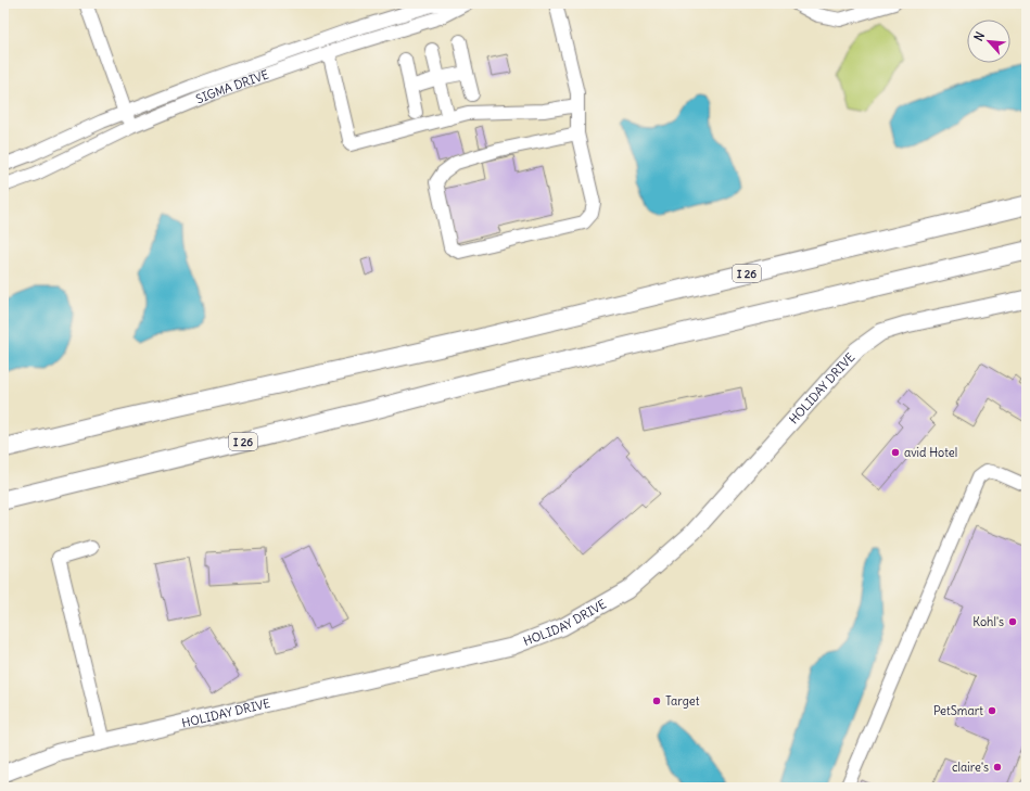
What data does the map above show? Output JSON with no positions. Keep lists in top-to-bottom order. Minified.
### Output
{"streets":{"highway":["I 26"],"main road":["HOLIDAY DRIVE"],"street":["SIGMA DRIVE"]},"places":["avid Hotel","Kohl's","Target","PetSmart","claire's"],"north":"top left"}
